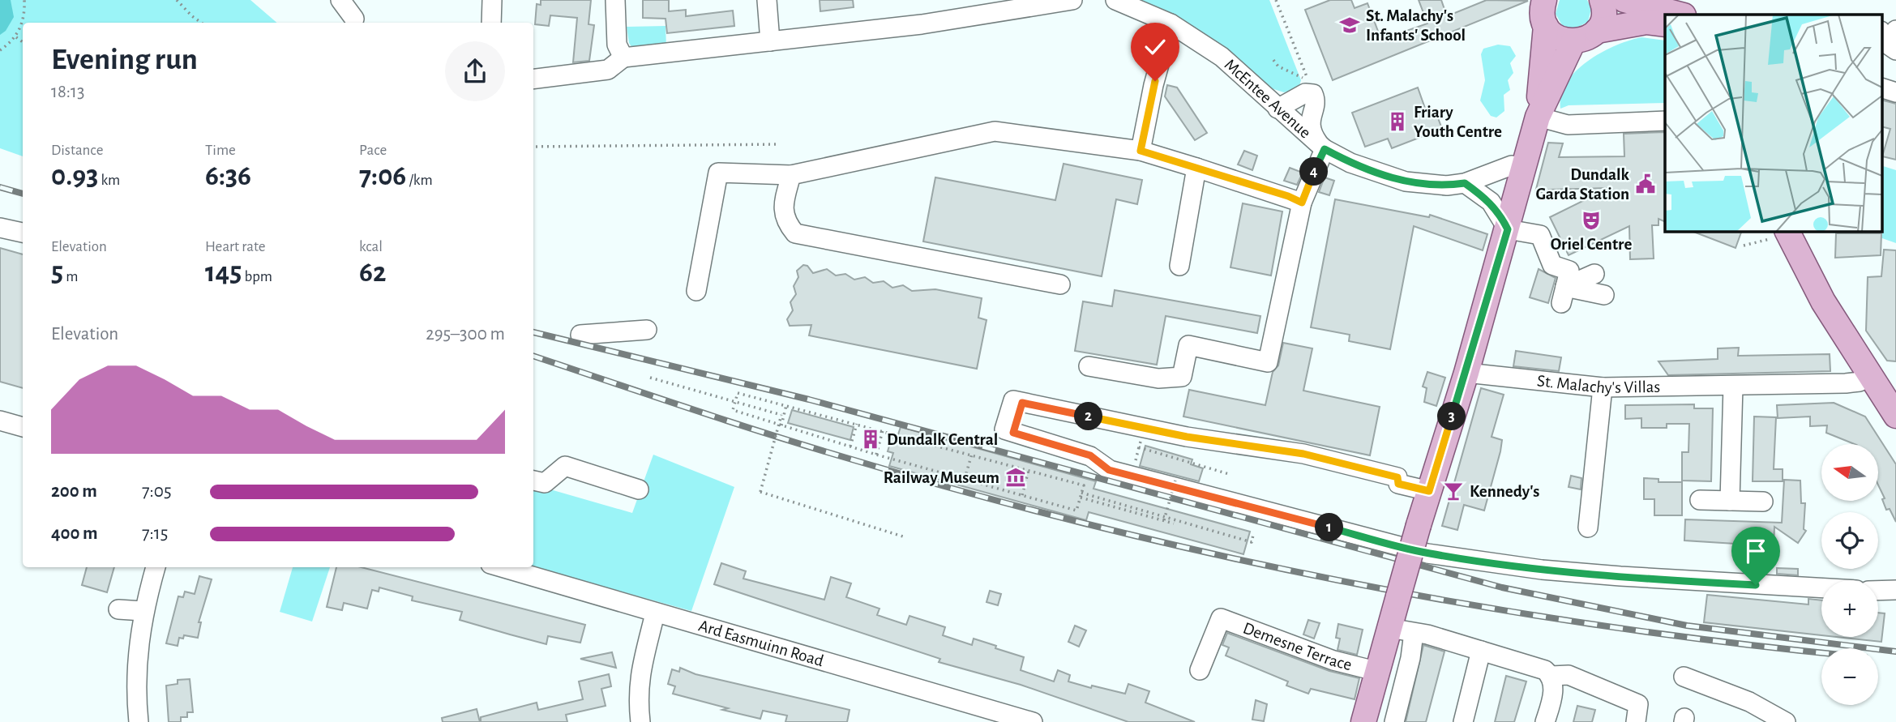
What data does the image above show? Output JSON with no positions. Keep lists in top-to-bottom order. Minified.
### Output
{"streets":{"street":["McEntee Avenue","St. Malachy's Villas","Ard Easmuinn Road","Demesne Terrace"]},"places":{"school or university":["St. Malachy's Infants' School"],"building":["Friary Youth Centre","Dundalk Central"],"public building":["Dundalk Garda Station"],"theatre":["Oriel Centre"],"museum":["Railway Museum"],"bar":["Kennedy's"]},"north":"left","page":{"heading":["Evening run","18:13"],"stats":[["Distance","0.93 km"],["Time","6:36"],["Pace","7:06 /km"],["Elevation","5 m"],["Heart rate","145 bpm"],["kcal","62"]],"pins":["4","2","3","1"],"chart":["Elevation","295–300 m"],"map_buttons":["+","−"],"list":[{"name":"200 m","note":"7:05"},{"name":"400 m","note":"7:15"}]}}
